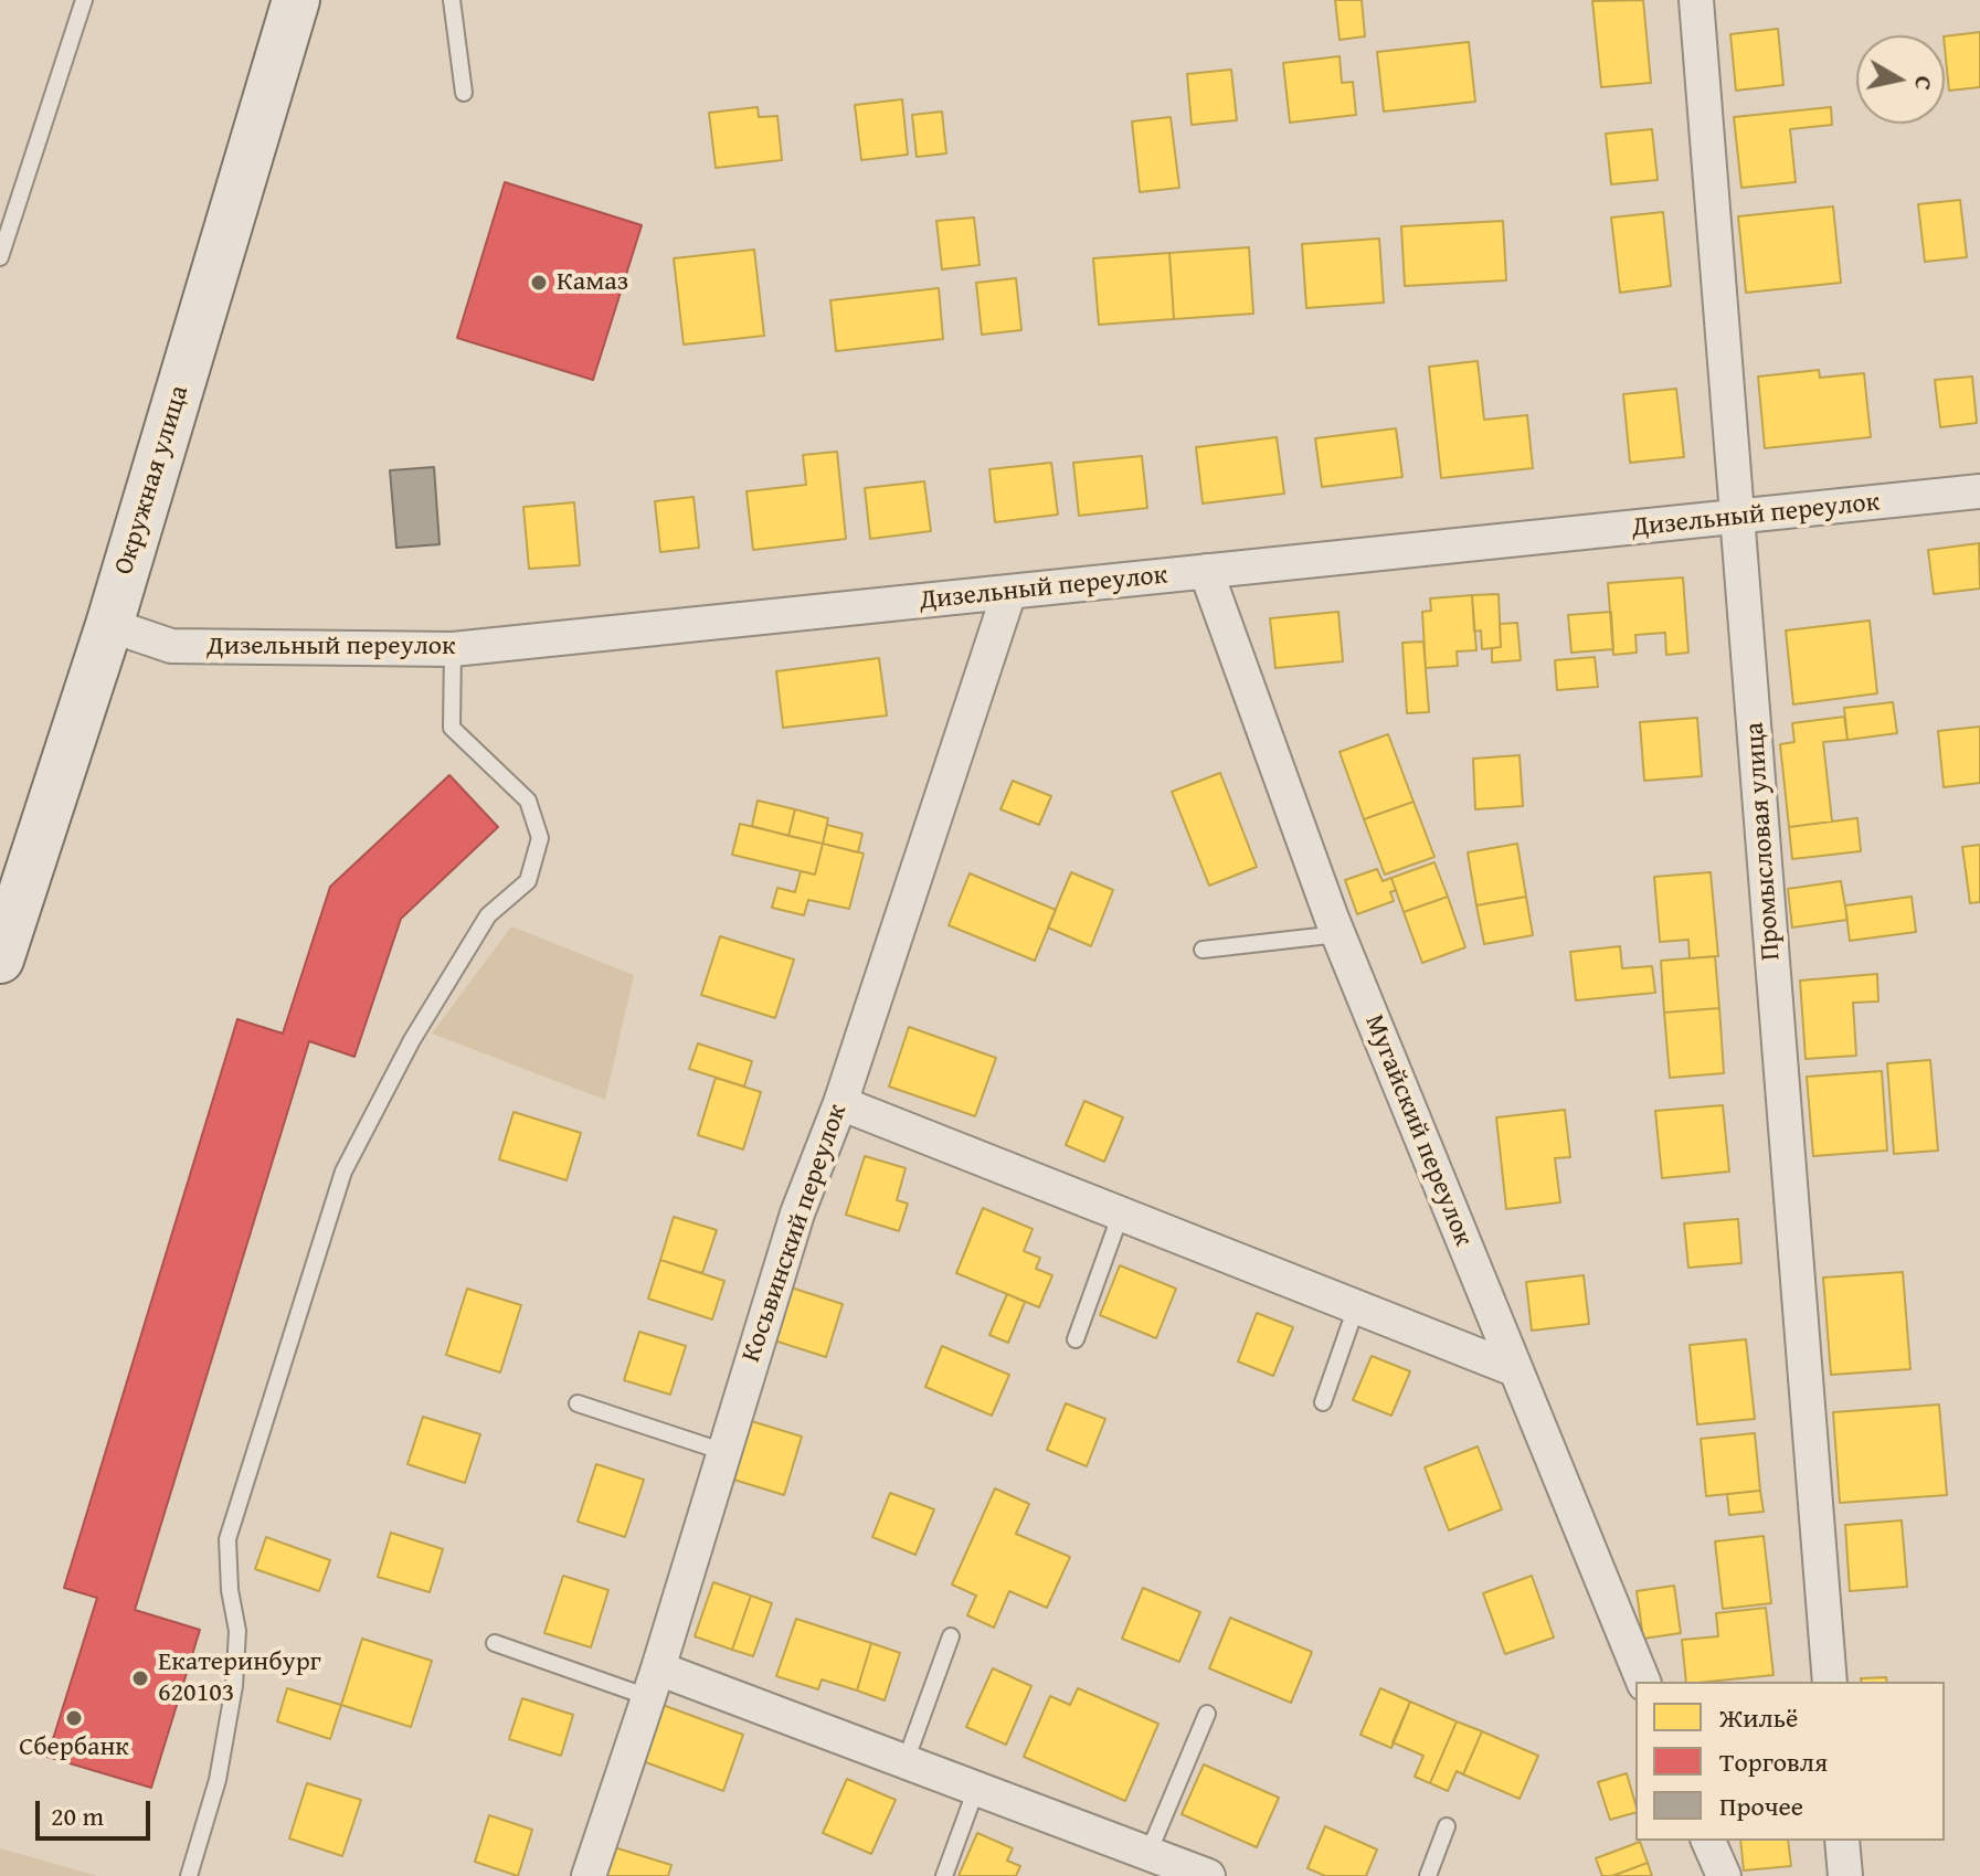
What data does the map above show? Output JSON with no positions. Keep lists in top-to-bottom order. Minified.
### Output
{"streets":{"main road":["Окружная улица"],"street":["Дизельный переулок","Промысловая улица","Мугайский переулок","Косьвинский переулок"]},"crossings":[["Окружная улица","Дизельный переулок"],["Дизельный переулок","Промысловая улица"],["Дизельный переулок","Мугайский переулок"],["Дизельный переулок","Косьвинский переулок"]],"places":["Камаз","Екатеринбург 620103","Сбербанк"],"legend":["Жильё","Торговля","Прочее"],"scale_bar":"20 m","north":"right"}
